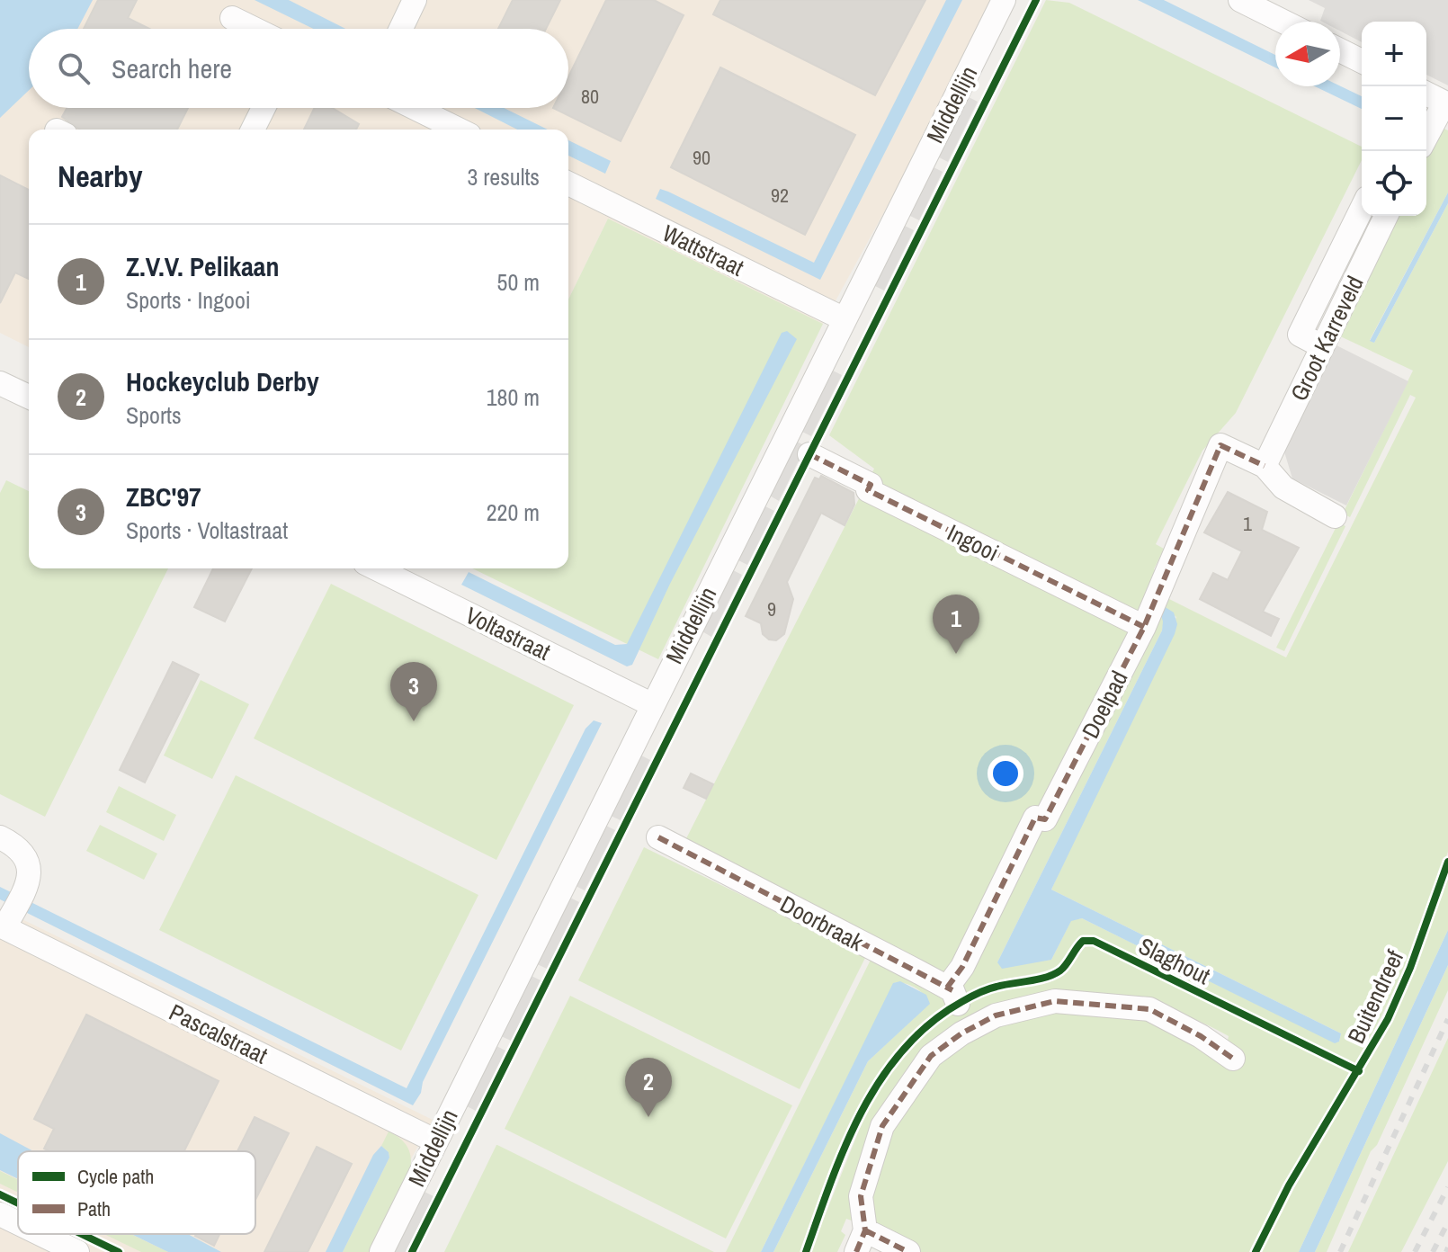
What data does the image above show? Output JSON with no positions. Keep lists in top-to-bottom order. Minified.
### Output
{"streets":{"street":["Middellijn","Wattstraat","Groot Karreveld","Ingooi","Voltastraat","Doelpad","Doorbraak","Pascalstraat"],"cycle path":["Slaghout","Buitendreef"]},"crossings":[["Middellijn","Wattstraat"],["Middellijn","Voltastraat"],["Middellijn","Pascalstraat"],["Groot Karreveld","Doelpad"],["Ingooi","Doelpad"],["Doelpad","Doorbraak"]],"house_numbers":["80","90","92","1","9"],"legend":["Cycle path","Path"],"north":"left","page":{"map_buttons":["+","−"],"search":"Search here","heading":["Nearby","3 results"],"list":[{"mark":"1","name":"Z.V.V. Pelikaan","note":"Sports · Ingooi","value":"50 m"},{"mark":"2","name":"Hockeyclub Derby","note":"Sports","value":"180 m"},{"mark":"3","name":"ZBC'97","note":"Sports · Voltastraat","value":"220 m"}],"pins":["1","3","2"]}}
